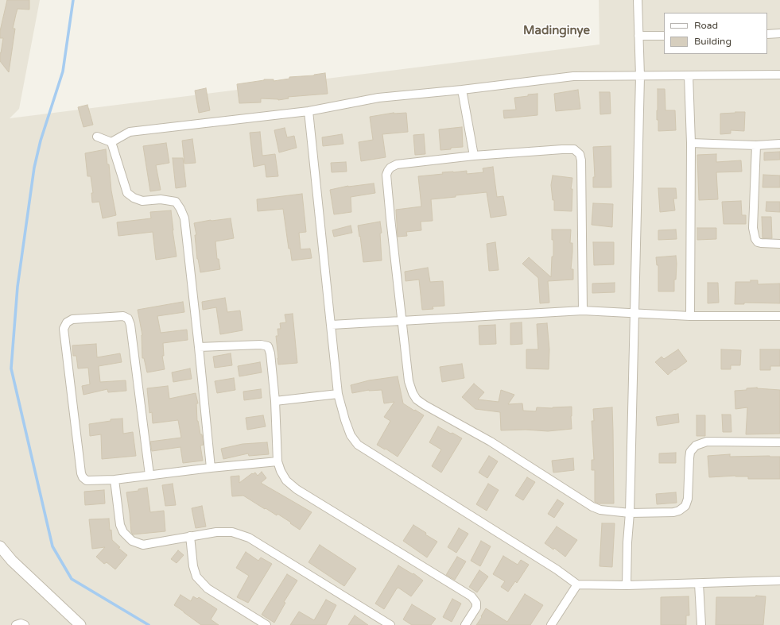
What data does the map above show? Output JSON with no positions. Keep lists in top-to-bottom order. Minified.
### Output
{"districts":["Madinginye"],"legend":["Road","Building"]}
